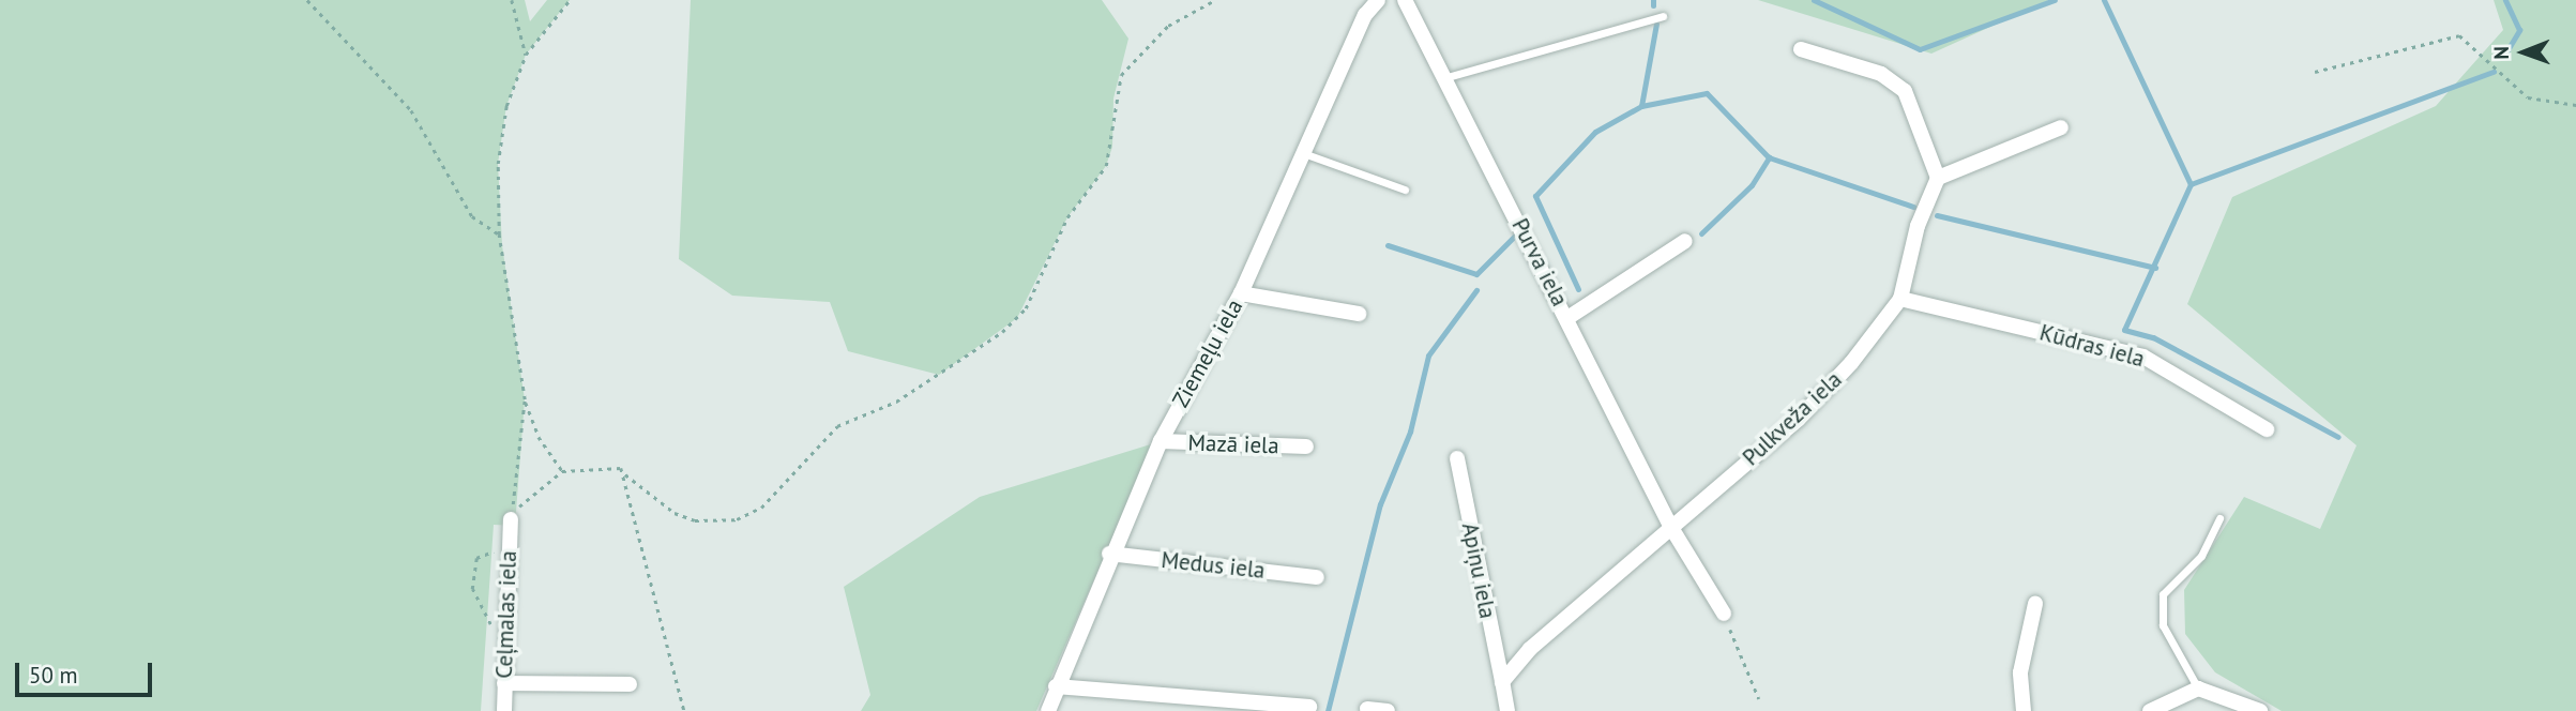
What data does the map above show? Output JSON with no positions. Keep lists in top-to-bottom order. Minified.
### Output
{"streets":{"street":["Purva iela","Kūdras iela","Ziemeļu iela","Pulkveža iela","Mazā iela","Medus iela","Apiņu iela","Ceļmalas iela"]},"crossings":[["Purva iela","Pulkveža iela"],["Kūdras iela","Pulkveža iela"],["Ziemeļu iela","Mazā iela"],["Ziemeļu iela","Medus iela"],["Pulkveža iela","Apiņu iela"]],"scale_bar":"50 m","north":"left"}
